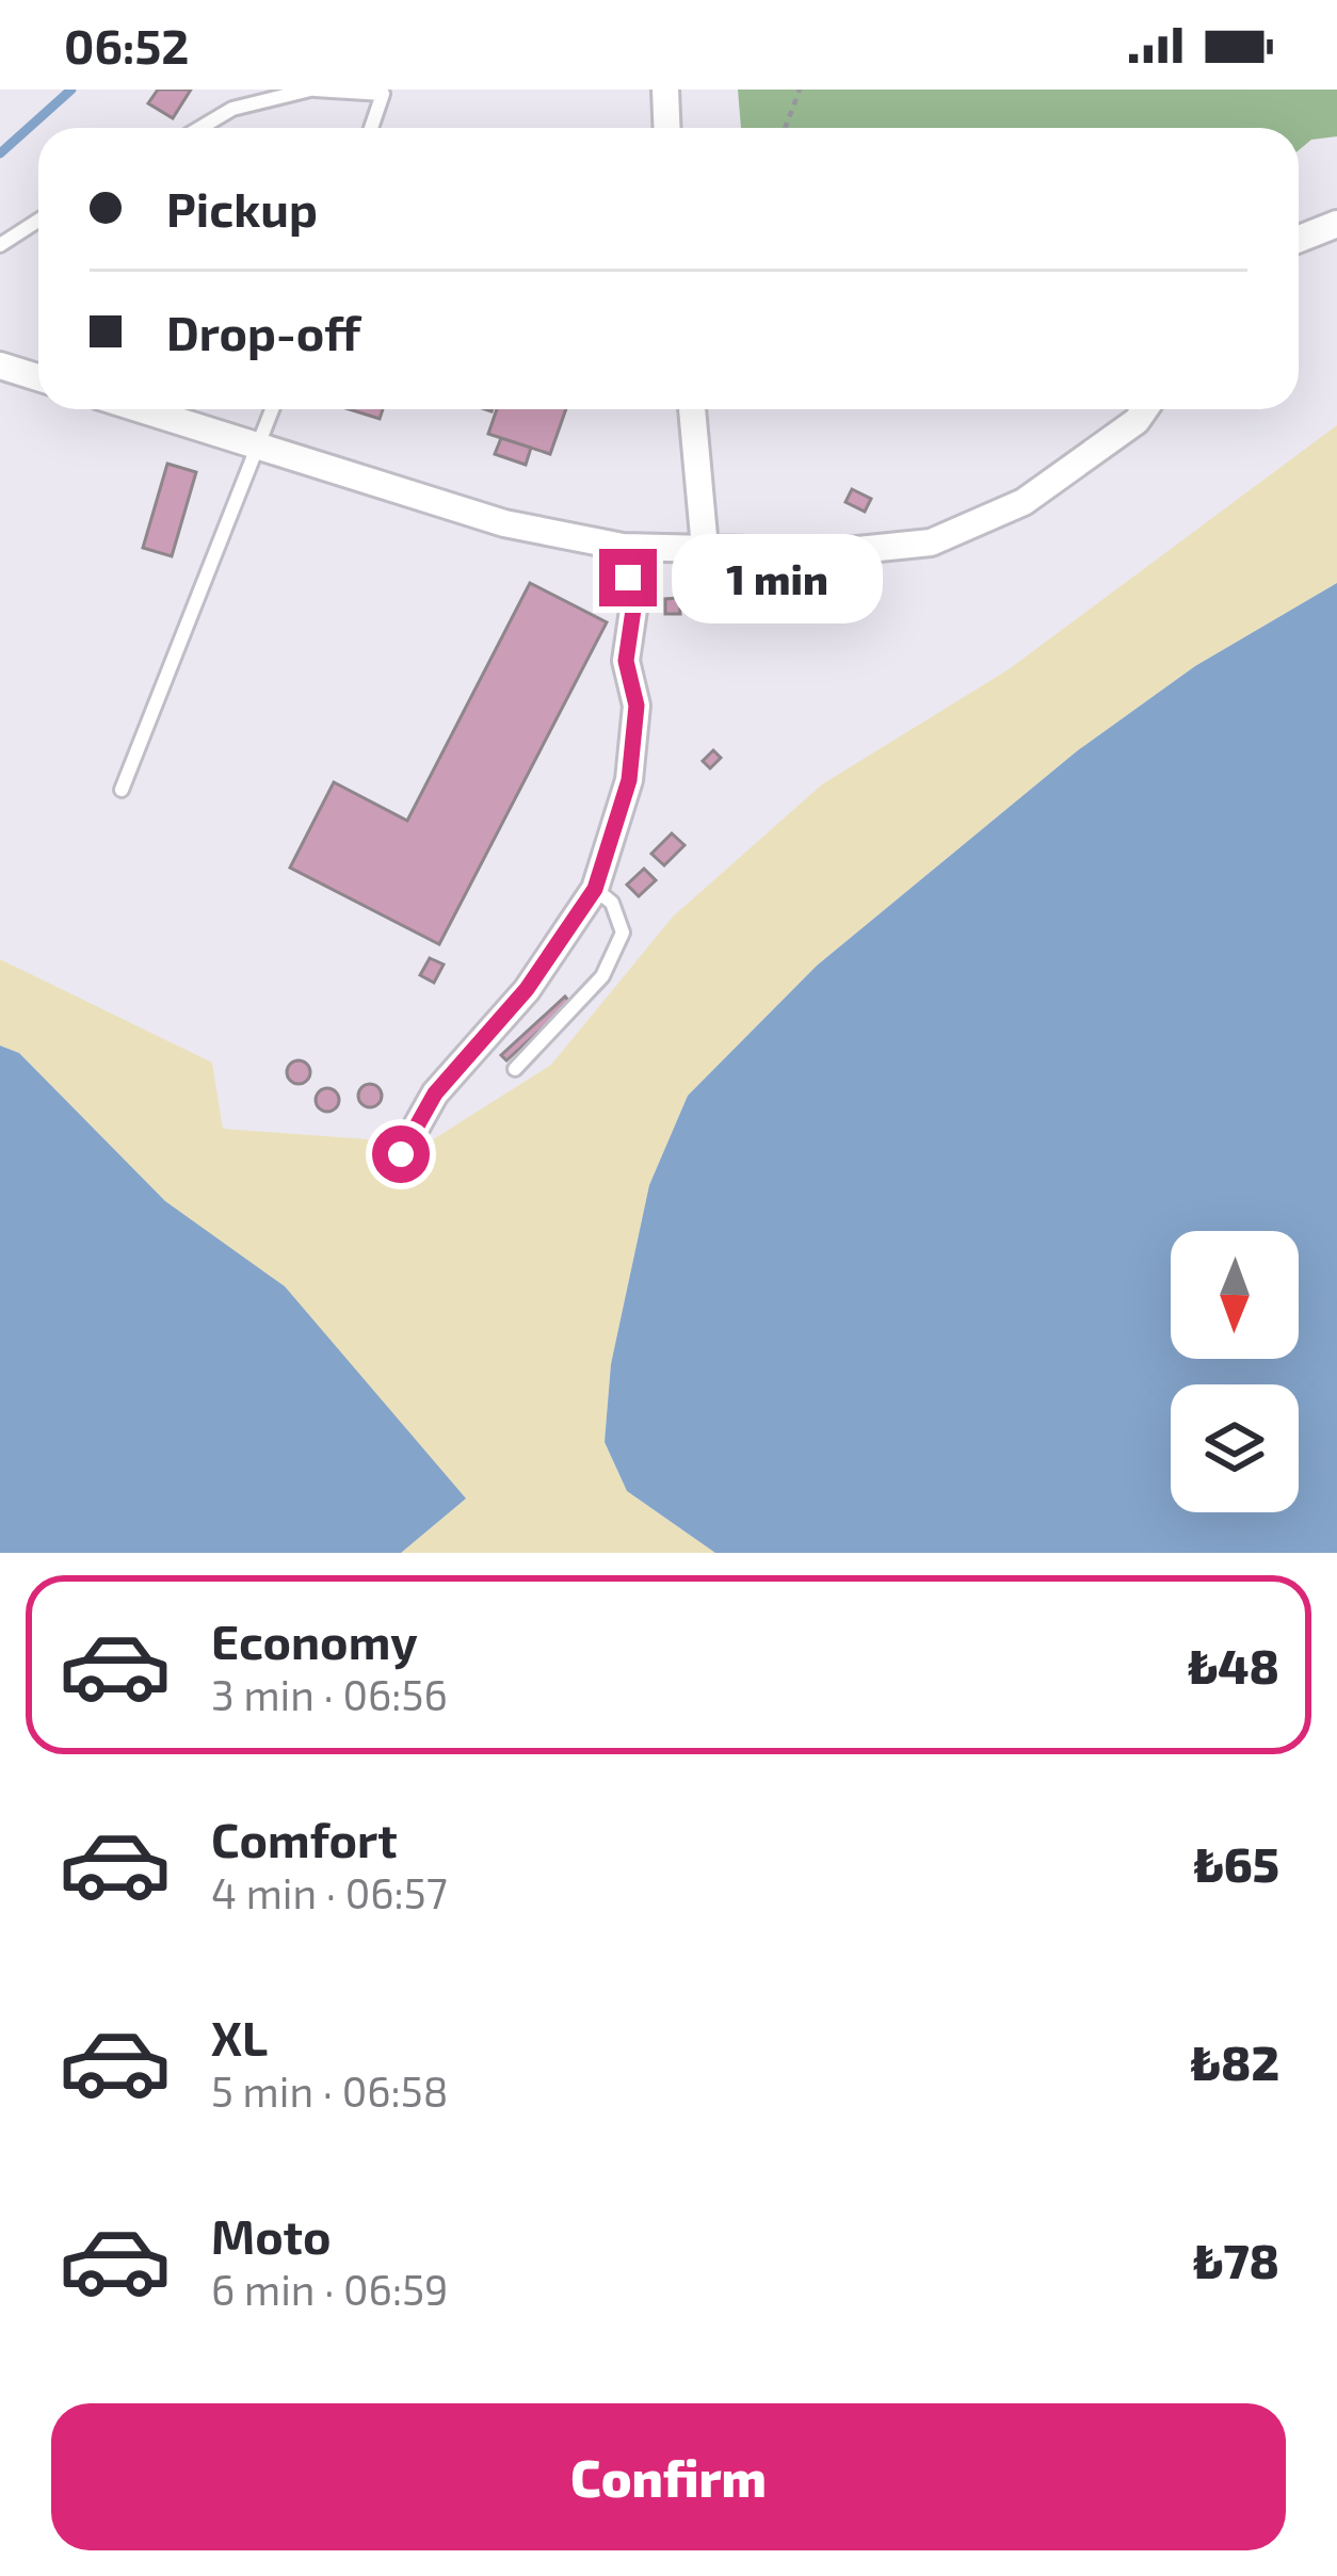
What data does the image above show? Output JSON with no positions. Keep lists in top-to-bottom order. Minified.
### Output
{"north":"bottom","page":{"status":"06:52","banner":["Pickup","Drop-off"],"bubble":"1 min","list":[{"name":"Economy","note":"3 min · 06:56","value":"₺48"},{"name":"Comfort","note":"4 min · 06:57","value":"₺65"},{"name":"XL","note":"5 min · 06:58","value":"₺82"},{"name":"Moto","note":"6 min · 06:59","value":"₺78"}],"buttons":"Confirm"}}
